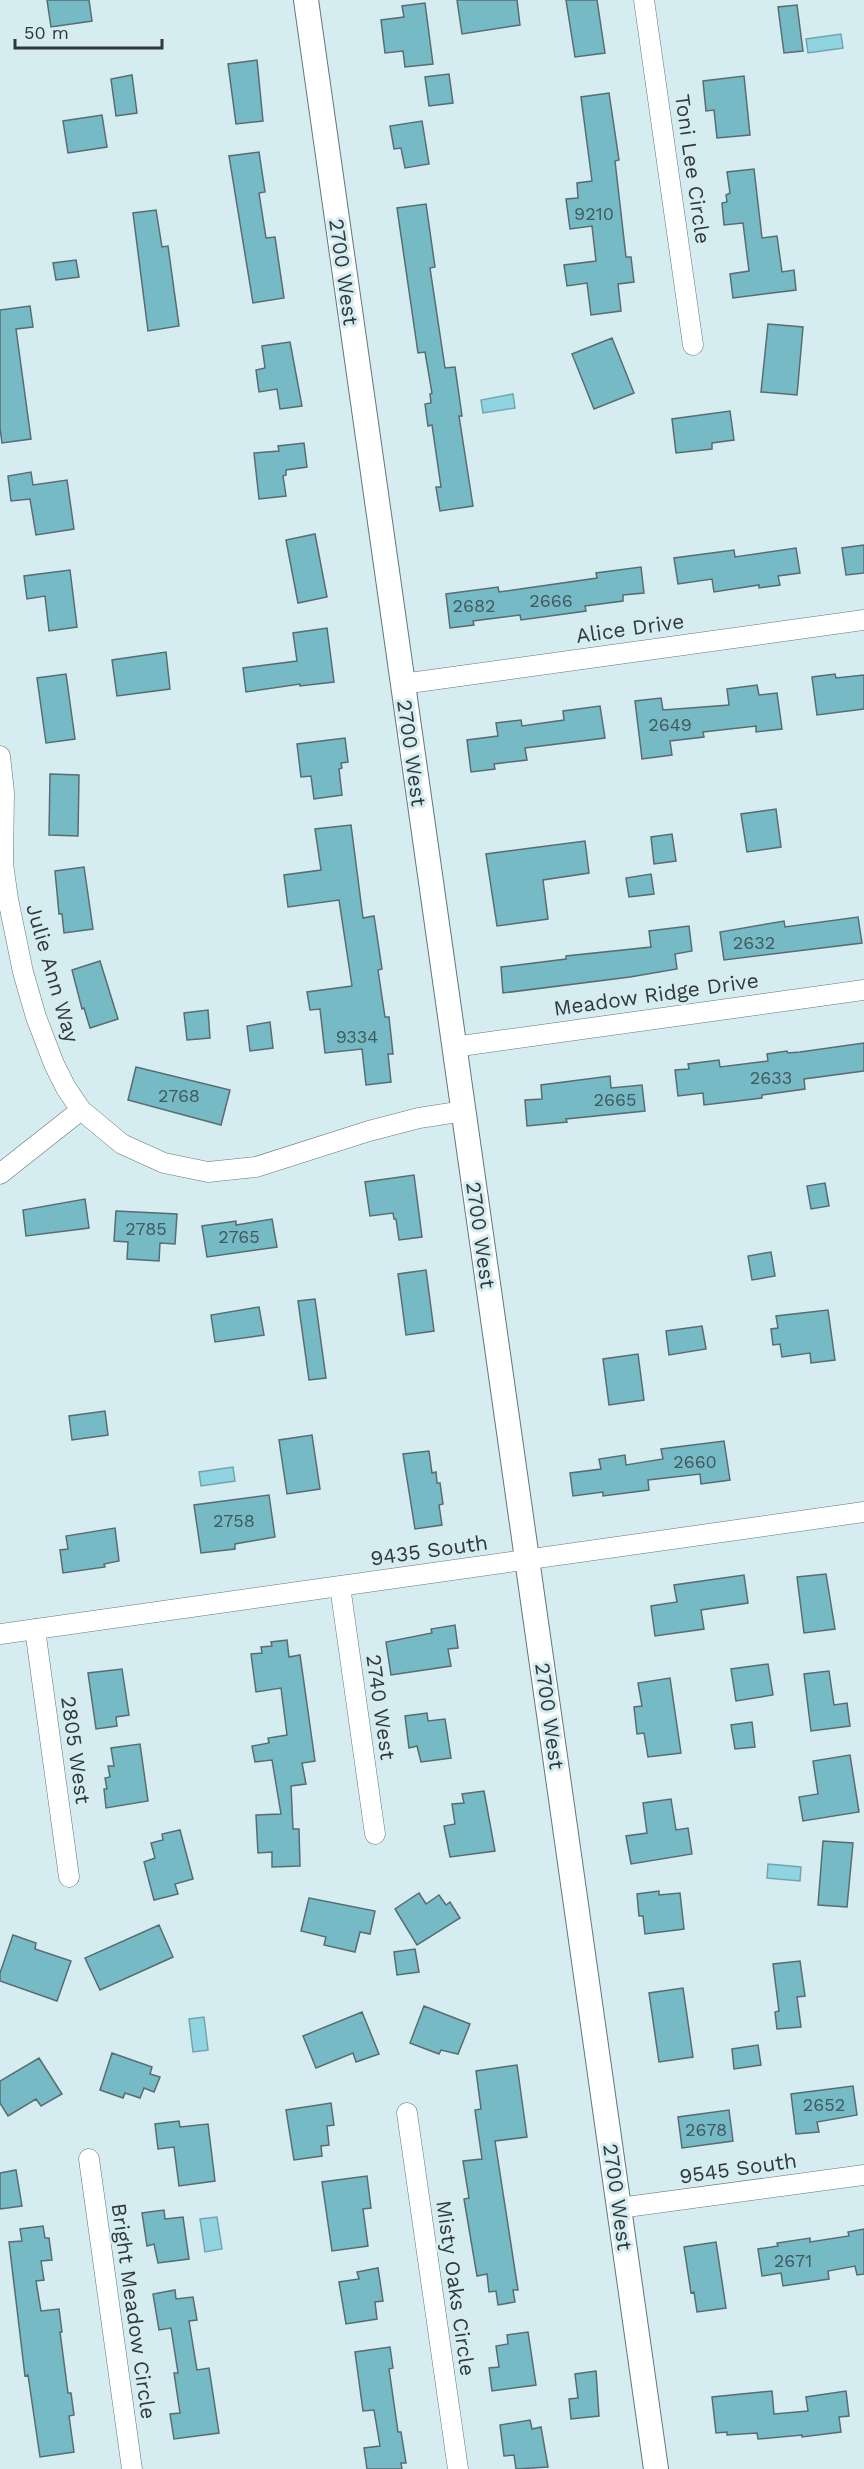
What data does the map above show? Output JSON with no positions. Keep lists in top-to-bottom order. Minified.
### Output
{"streets":{"main road":["2700 West"],"street":["Toni Lee Circle","Alice Drive","Julie Ann Way","Meadow Ridge Drive","9435 South","2740 West","2805 West","9545 South","Misty Oaks Circle","Bright Meadow Circle"]},"crossings":[["2700 West","Alice Drive"],["2700 West","Julie Ann Way"],["2700 West","Meadow Ridge Drive"],["2700 West","9435 South"],["2700 West","9545 South"],["9435 South","2740 West"],["9435 South","2805 West"]],"house_numbers":["9210","2666","2682","2649","2632","9334","2633","2768","2665","2785","2765","2660","2758","2652","2678","2671"],"scale_bar":"50 m"}
